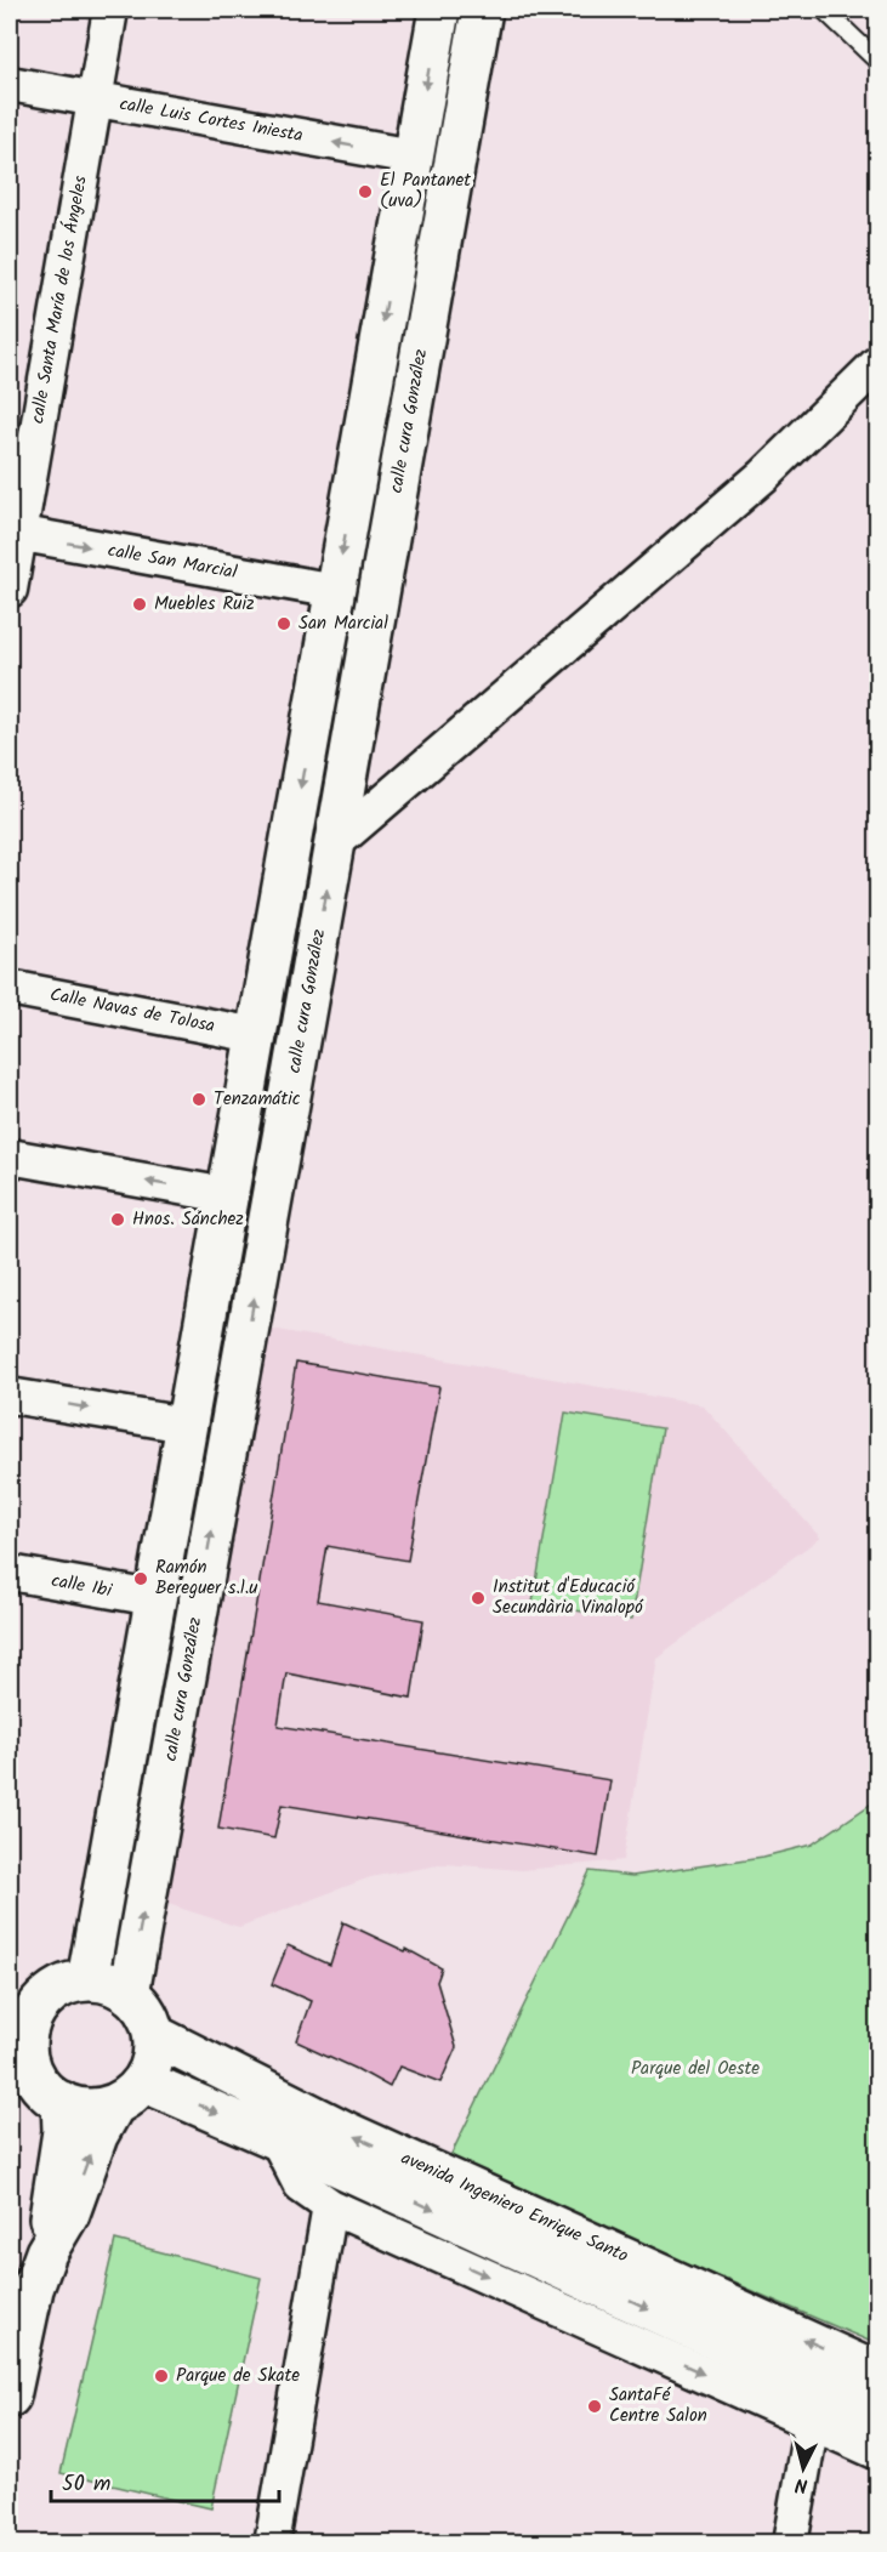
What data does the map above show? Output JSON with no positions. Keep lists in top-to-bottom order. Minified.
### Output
{"streets":{"main road":["calle cura González","avenida Ingeniero Enrique Santo"],"street":["calle Luis Cortes Iniesta","calle Santa María de los Ángeles","calle San Marcial","Calle Navas de Tolosa","calle Ibi"]},"crossings":[["calle Luis Cortes Iniesta","calle Santa María de los Ángeles"],["calle Santa María de los Ángeles","calle San Marcial"],["calle cura González","avenida Ingeniero Enrique Santo"]],"one_way":["calle Luis Cortes Iniesta","calle San Marcial"],"parks":["Parque del Oeste"],"places":["El Pantanet (uva)","Muebles Ruiz","San Marcial","Tenzamátic","Hnos. Sánchez","Ramón Bereguer s.l.u","Institut d'Educació Secundària Vinalopó","Parque de Skate","SantaFé Centre Salon"],"scale_bar":"50 m","north":"bottom"}
